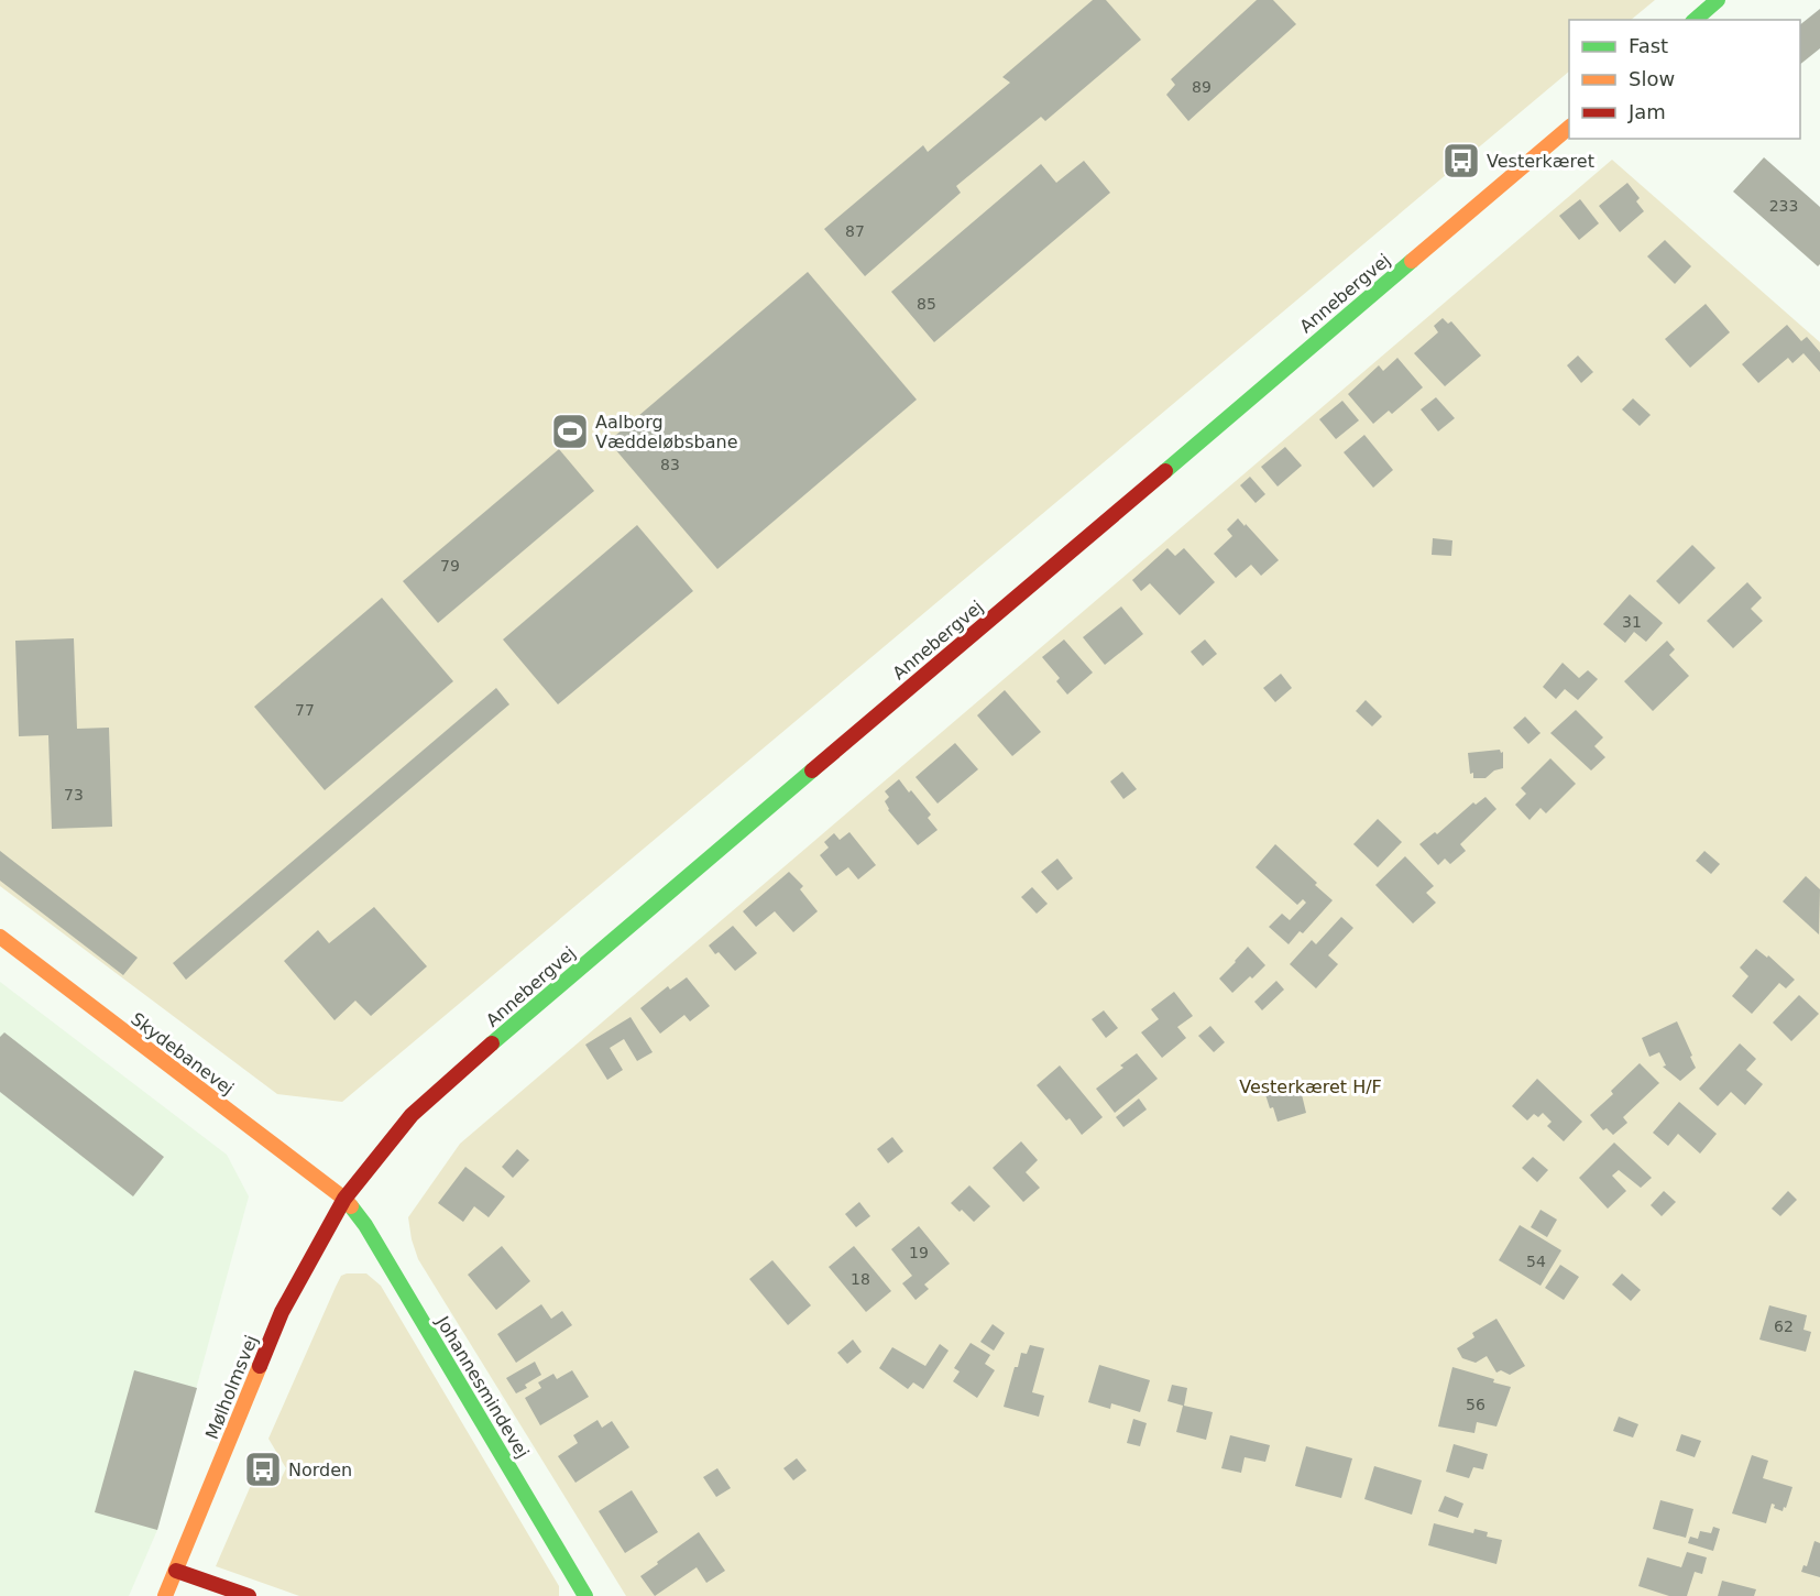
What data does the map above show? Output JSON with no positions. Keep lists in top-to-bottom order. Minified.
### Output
{"streets":{"street":["Annebergvej","Skydebanevej","Mølholmsvej","Johannesmindevej"]},"crossings":[["Annebergvej","Skydebanevej"],["Annebergvej","Mølholmsvej"],["Annebergvej","Johannesmindevej"],["Skydebanevej","Mølholmsvej"],["Skydebanevej","Johannesmindevej"],["Mølholmsvej","Johannesmindevej"]],"parks":["Vesterkæret H/F"],"places":{"bus stop":["Vesterkæret","Norden"],"sports":["Aalborg Væddeløbsbane"]},"house_numbers":["89","233","87","85","83","79","31","77","73","19","54","18","62","56"],"legend":["Fast","Slow","Jam"]}
